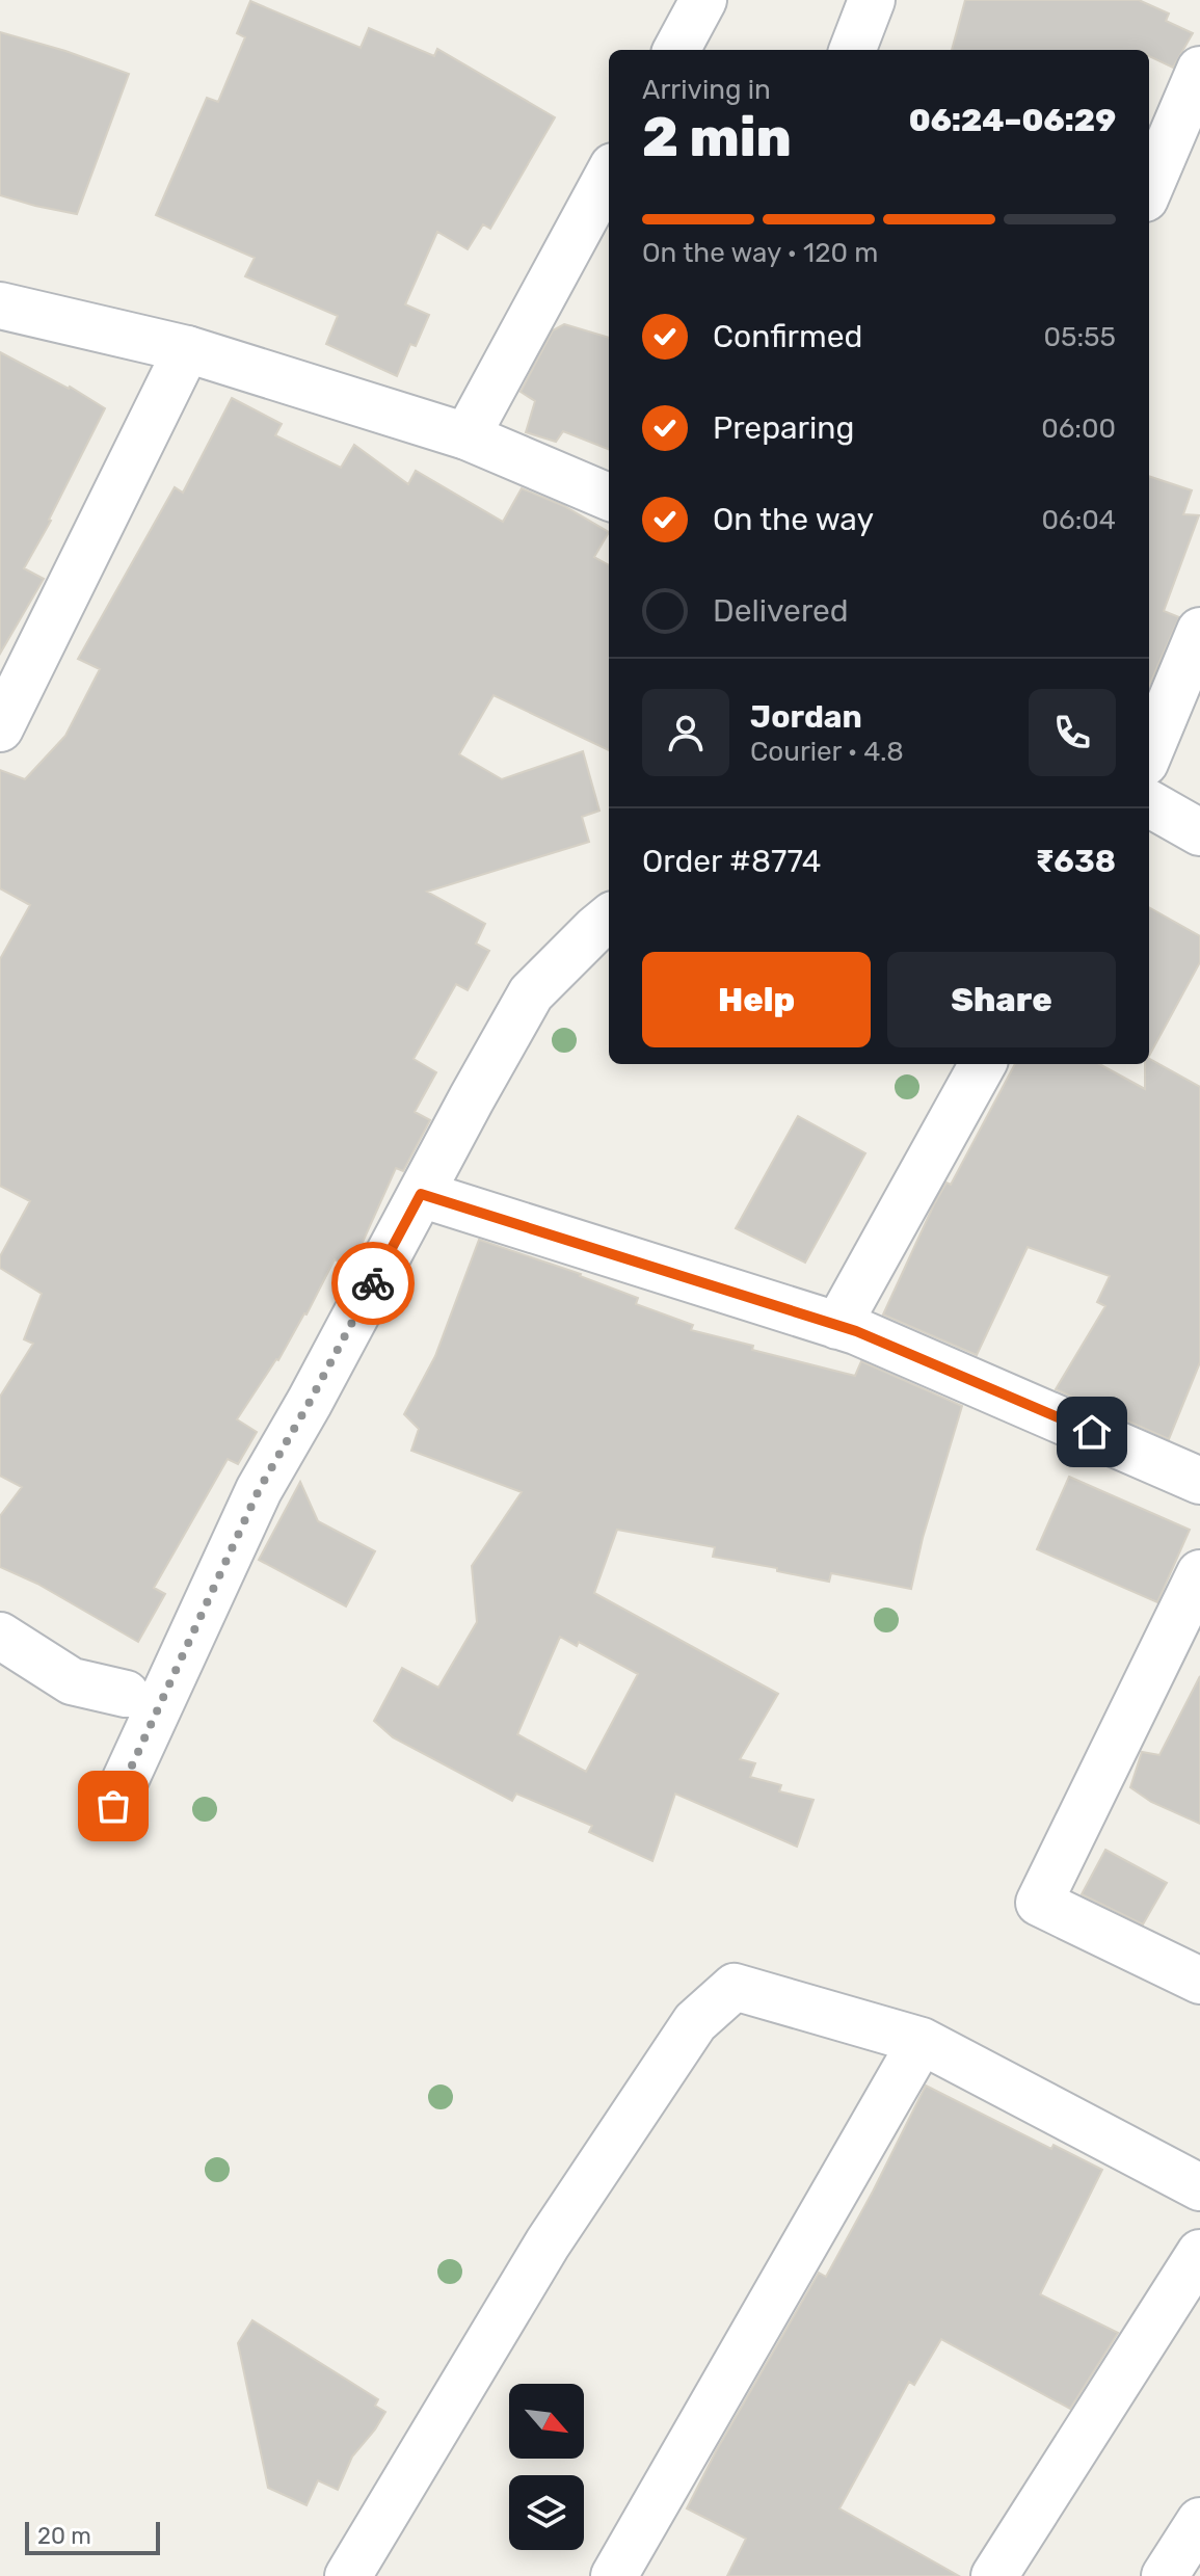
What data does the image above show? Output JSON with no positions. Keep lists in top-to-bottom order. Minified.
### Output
{"scale_bar":"20 m","north":"bottom right","page":{"heading":["2 min","Arriving in","06:24–06:29"],"panel":["Jordan","Courier · 4.8","Order #8774","₹638"],"bar":"On the way · 120 m","list":[["Confirmed","05:55"],["Preparing","06:00"],["On the way","06:04"],"Delivered"],"buttons":["Help","Share"],"scale":"20 m"}}
